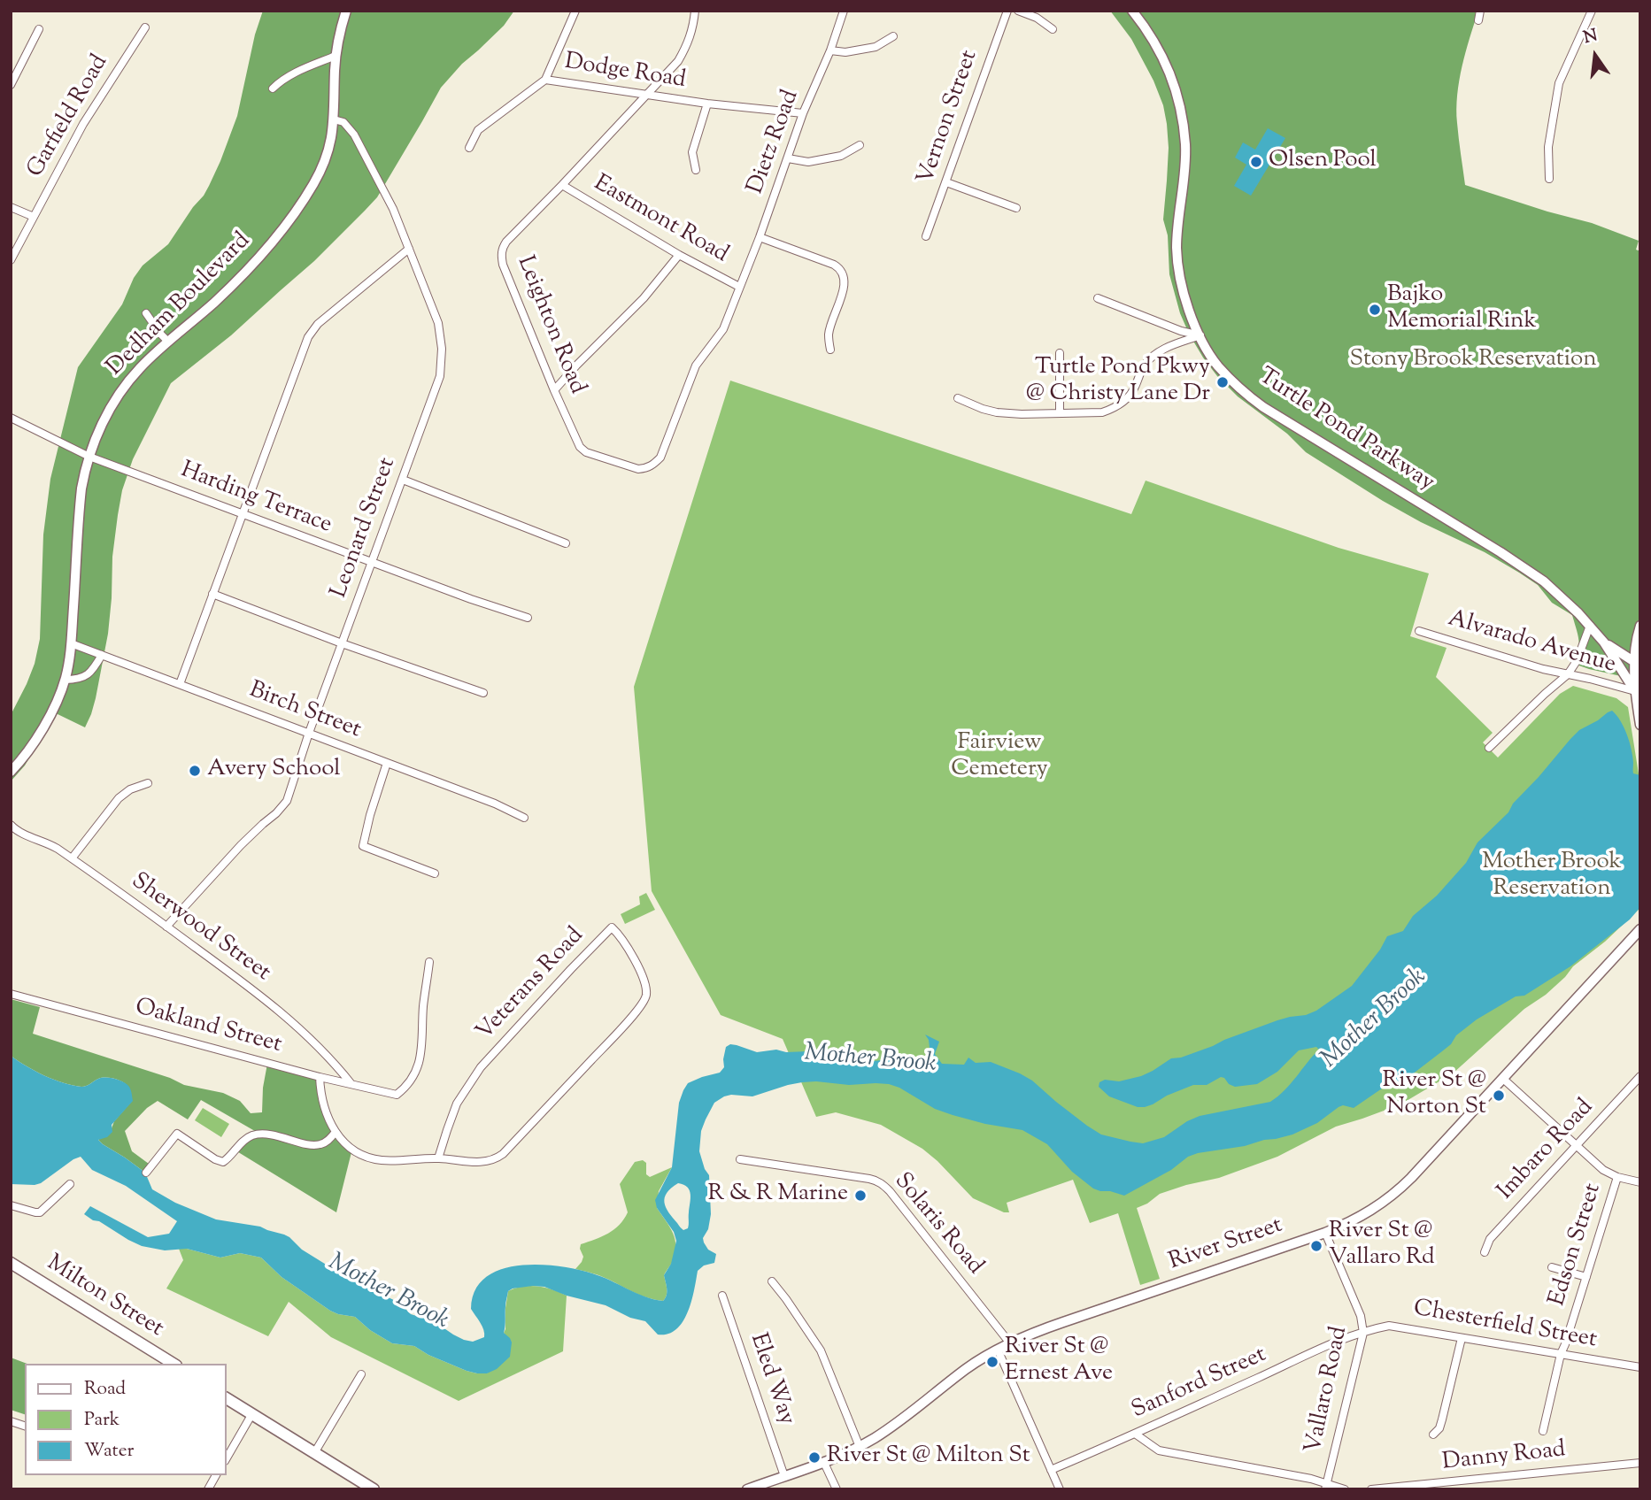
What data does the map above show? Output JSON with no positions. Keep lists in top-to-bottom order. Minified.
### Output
{"streets":{"main road":["Dedham Boulevard","Turtle Pond Parkway","River Street","Milton Street"],"street":["Dodge Road","Garfield Road","Vernon Street","Dietz Road","Eastmont Road","Leighton Road","Harding Terrace","Leonard Street","Alvarado Avenue","Birch Street","Sherwood Street","Veterans Road","Oakland Street","Imbaro Road","Solaris Road","Edson Street","Chesterfield Street","Eled Way","Sanford Street","Vallaro Road","Danny Road"]},"crossings":[["Dodge Road","Dietz Road"],["Dodge Road","Leighton Road"],["Dietz Road","Eastmont Road"],["Dietz Road","Leighton Road"],["Eastmont Road","Leighton Road"],["Dedham Boulevard","Harding Terrace"],["Dedham Boulevard","Leonard Street"],["Dedham Boulevard","Birch Street"],["Turtle Pond Parkway","Alvarado Avenue"],["Harding Terrace","Leonard Street"],["Leonard Street","Birch Street"],["Leonard Street","Sherwood Street"],["Sherwood Street","Oakland Street"],["Veterans Road","Oakland Street"],["Solaris Road","River Street"],["River Street","Eled Way"],["River Street","Vallaro Road"],["Edson Street","Chesterfield Street"],["Chesterfield Street","Sanford Street"],["Chesterfield Street","Vallaro Road"],["Sanford Street","Vallaro Road"]],"water":["Mother Brook"],"parks":["Stony Brook Reservation","Fairview Cemetery","Mother Brook Reservation"],"places":["Olsen Pool","Bajko Memorial Rink","Turtle Pond Pkwy @ Christy Lane Dr","Avery School","River St @ Norton St","R & R Marine","River St @ Vallaro Rd","River St @ Ernest Ave","River St @ Milton St"],"legend":["Road","Park","Water"],"north":"top"}
